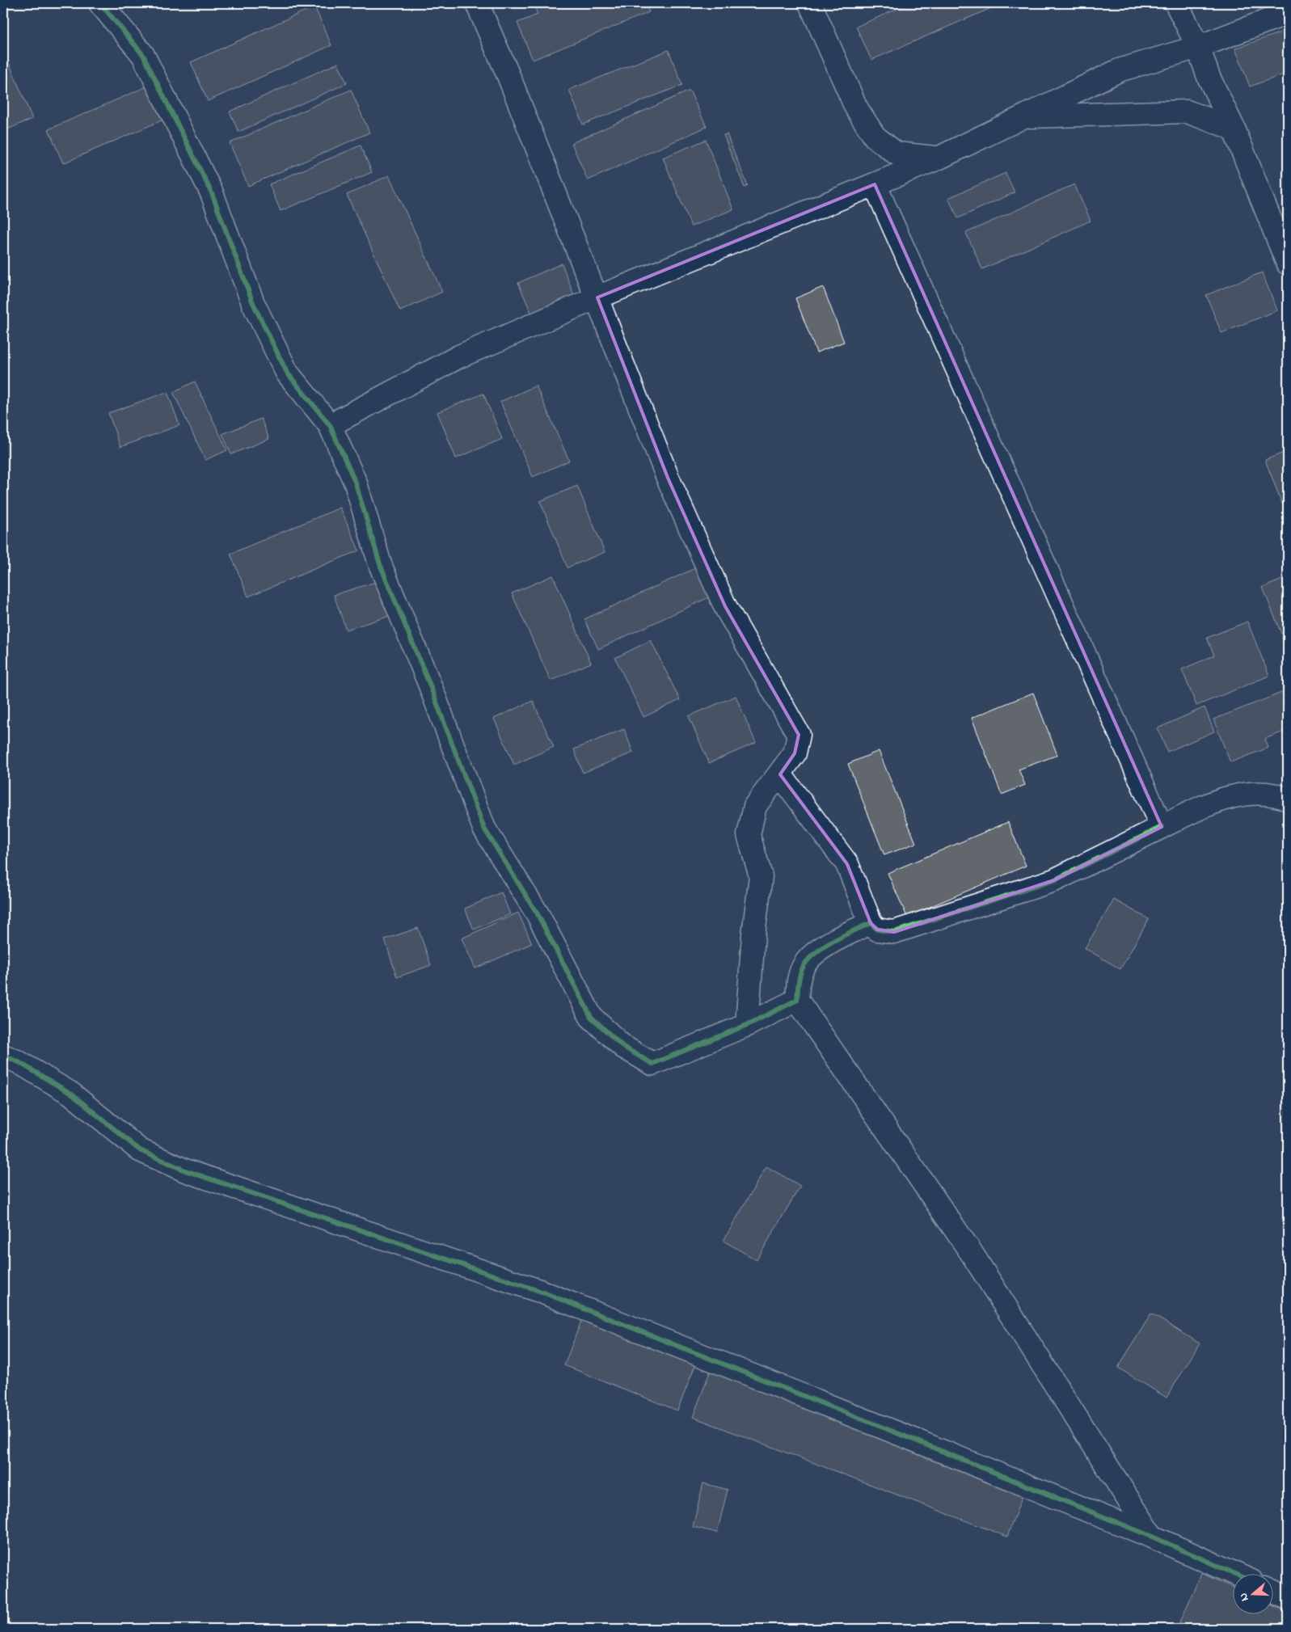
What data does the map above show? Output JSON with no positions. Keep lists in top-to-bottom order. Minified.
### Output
{"north":"left"}
